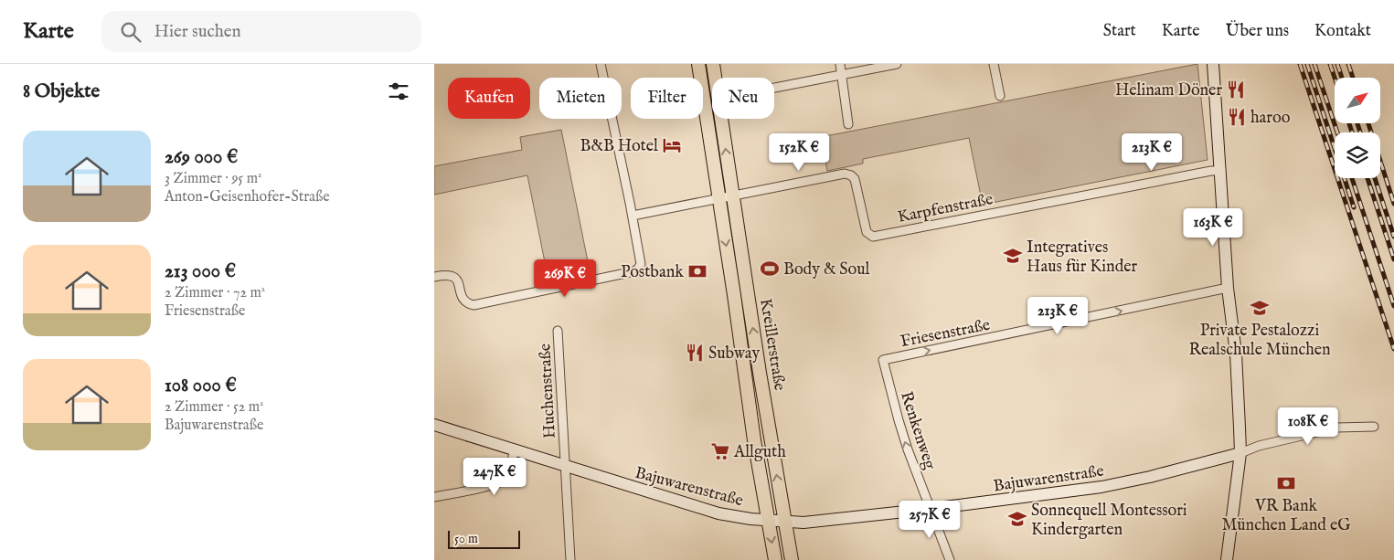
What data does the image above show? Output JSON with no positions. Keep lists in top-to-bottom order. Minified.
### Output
{"streets":{"main road":["Kreillerstraße"],"street":["Karpfenstraße","Friesenstraße","Huchenstraße","Renkenweg","Bajuwarenstraße"]},"crossings":[["Karpfenstraße","Kreillerstraße"],["Friesenstraße","Renkenweg"],["Kreillerstraße","Bajuwarenstraße"],["Huchenstraße","Bajuwarenstraße"],["Renkenweg","Bajuwarenstraße"]],"one_way":["Friesenstraße","Renkenweg"],"places":{"restaurant":["Helinam Döner","haroo","Subway"],"hotel":["B&B Hotel"],"school or university":["Integratives Haus für Kinder","Private Pestalozzi Realschule München","Sonnequell Montessori Kindergarten"],"sports":["Body & Soul"],"bank":["Postbank","VR Bank München Land eG"],"supermarket":["Allguth"]},"scale_bar":"50 m","north":"top right","page":{"header":"Karte","search":"Hier suchen","nav":["Start","Karte","Über uns","Kontakt"],"heading":"8 Objekte","chip":["Kaufen","Mieten","Filter","Neu"],"list":[{"name":"269 000 €","note":"3 Zimmer · 95 m² · Anton-Geisenhofer-Straße"},{"name":"213 000 €","note":"2 Zimmer · 72 m² · Friesenstraße"},{"name":"108 000 €","note":"2 Zimmer · 52 m² · Bajuwarenstraße"}],"price":["152K €","213K €","163K €","269K €","213K €","108K €","247K €","257K €"],"scale":"50 m"}}
